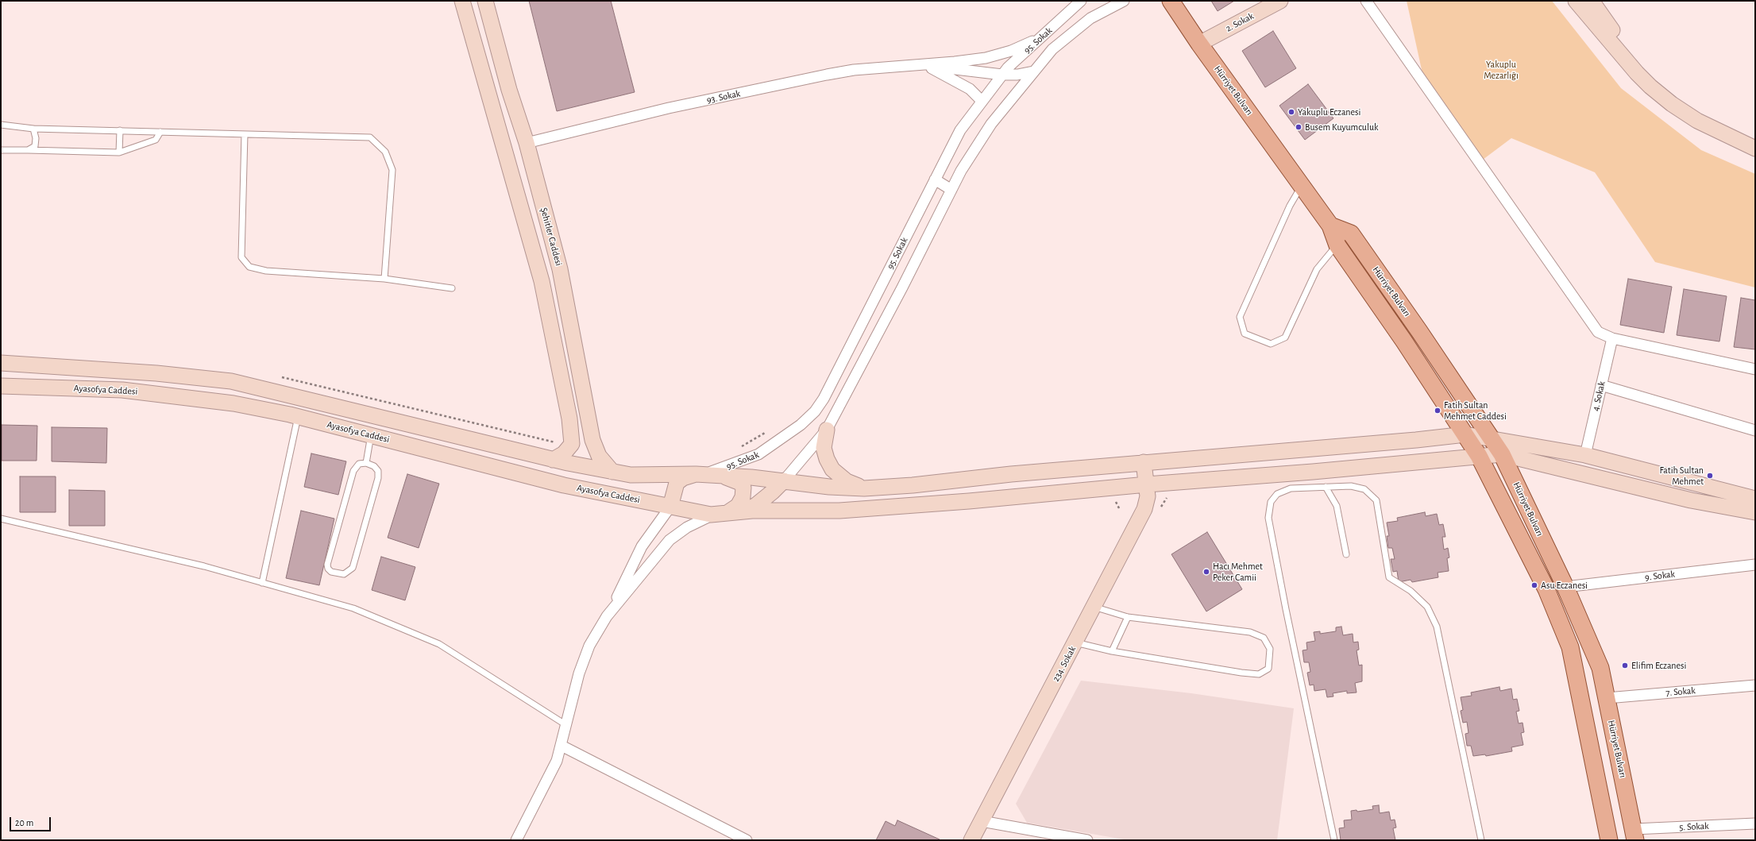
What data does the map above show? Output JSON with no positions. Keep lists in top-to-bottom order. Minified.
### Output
{"streets":{"main road":["2. Sokak","Hürriyet Bulvarı","Şehitler Caddesi","Ayasofya Caddesi","234. Sokak"],"street":["95. Sokak","93. Sokak","4. Sokak","9. Sokak","7. Sokak","5. Sokak"]},"crossings":[["2. Sokak","Hürriyet Bulvarı"],["Hürriyet Bulvarı","Ayasofya Caddesi"],["Hürriyet Bulvarı","9. Sokak"],["Hürriyet Bulvarı","7. Sokak"],["Hürriyet Bulvarı","5. Sokak"],["93. Sokak","Şehitler Caddesi"],["Ayasofya Caddesi","234. Sokak"]],"parks":["Yakuplu Mezarlığı"],"places":["Yakuplu Eczanesi","Busem Kuyumculuk","Fatih Sultan Mehmet Caddesi","Fatih Sultan Mehmet","Hacı Mehmet Peker Camii","Asu Eczanesi","Elifim Eczanesi"],"scale_bar":"20 m"}
